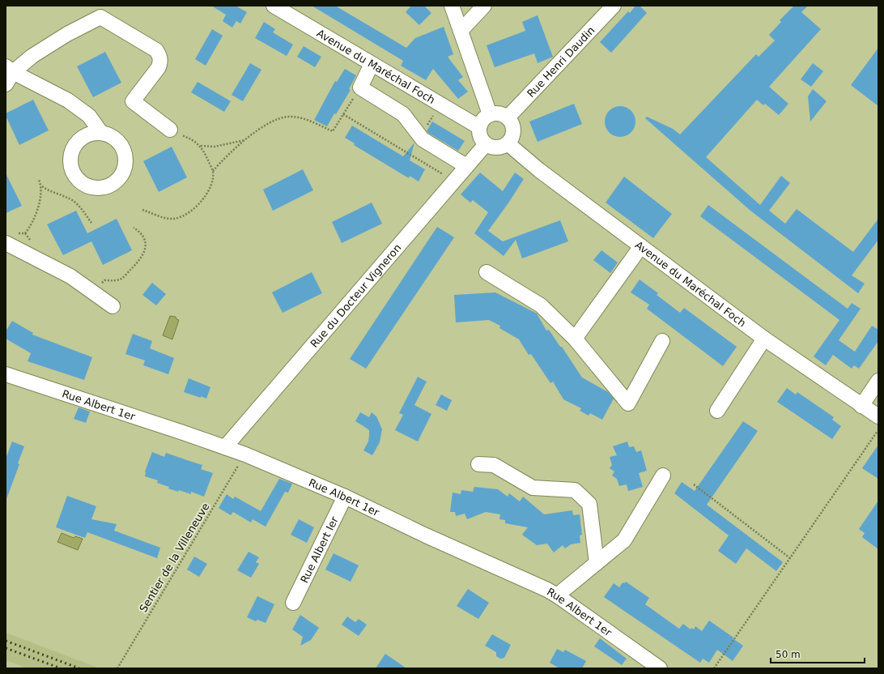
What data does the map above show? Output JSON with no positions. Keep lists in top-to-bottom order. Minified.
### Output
{"streets":{"street":["Rue Henri Daudin","Avenue du Maréchal Foch","Rue du Docteur Vigneron","Rue Albert 1er","Rue Albert Ier"],"path":["Sentier de la Villeneuve"]},"crossings":[["Rue Henri Daudin","Avenue du Maréchal Foch"],["Rue Henri Daudin","Rue du Docteur Vigneron"],["Avenue du Maréchal Foch","Rue du Docteur Vigneron"],["Rue du Docteur Vigneron","Rue Albert 1er"],["Rue Albert 1er","Rue Albert Ier"],["Rue Albert 1er","Sentier de la Villeneuve"]],"scale_bar":"50 m"}
